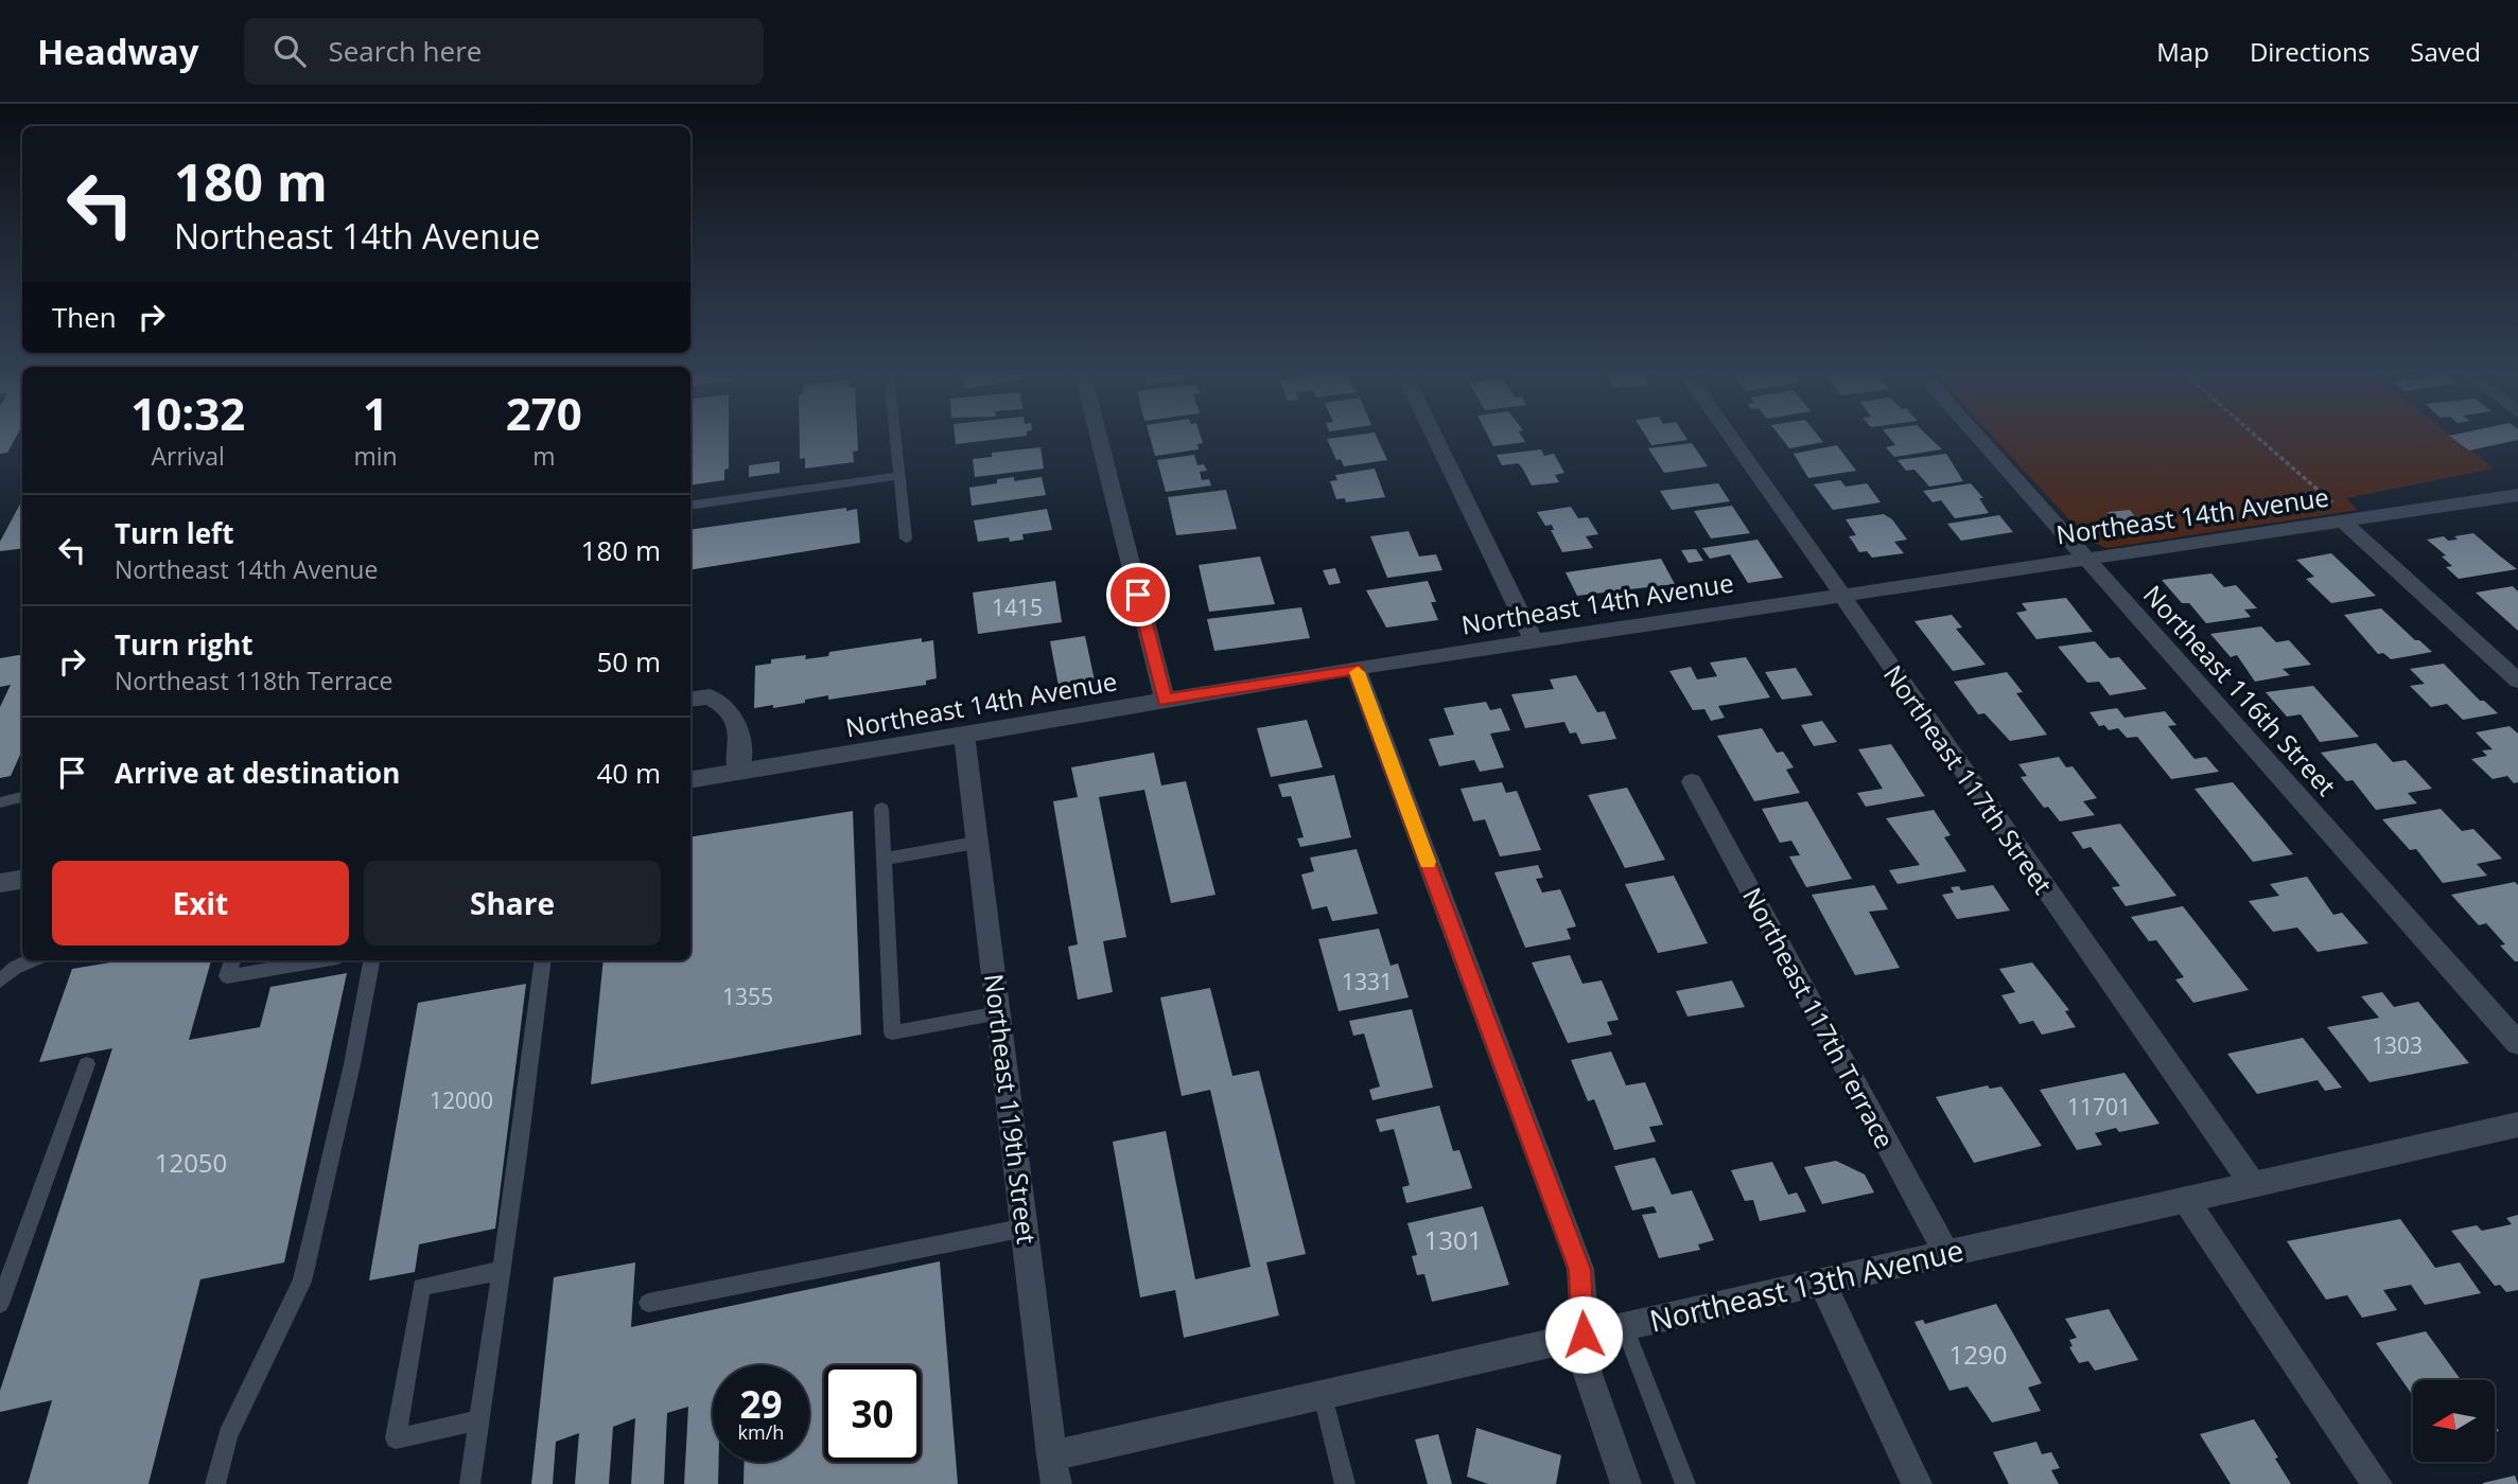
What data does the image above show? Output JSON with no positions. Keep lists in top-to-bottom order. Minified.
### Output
{"streets":{"street":["Northeast 14th Avenue","Northeast 116th Street","Northeast 117th Street","Northeast 117th Terrace","Northeast 119th Street","Northeast 13th Avenue"]},"crossings":[["Northeast 14th Avenue","Northeast 116th Street"],["Northeast 14th Avenue","Northeast 117th Street"],["Northeast 14th Avenue","Northeast 119th Street"],["Northeast 117th Street","Northeast 13th Avenue"],["Northeast 117th Terrace","Northeast 13th Avenue"],["Northeast 119th Street","Northeast 13th Avenue"]],"house_numbers":["1415","1331","1355","1303","12000","11701","12050","1301","1290"],"north":"left","page":{"header":"Headway","search":"Search here","nav":["Map","Directions","Saved"],"turn":["180 m","Northeast 14th Avenue"],"then":"Then","eta":["10:32","Arrival","1","min","270","m"],"list":[{"name":"Turn left","note":"Northeast 14th Avenue","value":"180 m"},{"name":"Turn right","note":"Northeast 118th Terrace","value":"50 m"},{"name":"Arrive at destination","value":"40 m"}],"buttons":["Exit","Share"],"speed":"29 km/h","limit":"30"}}
